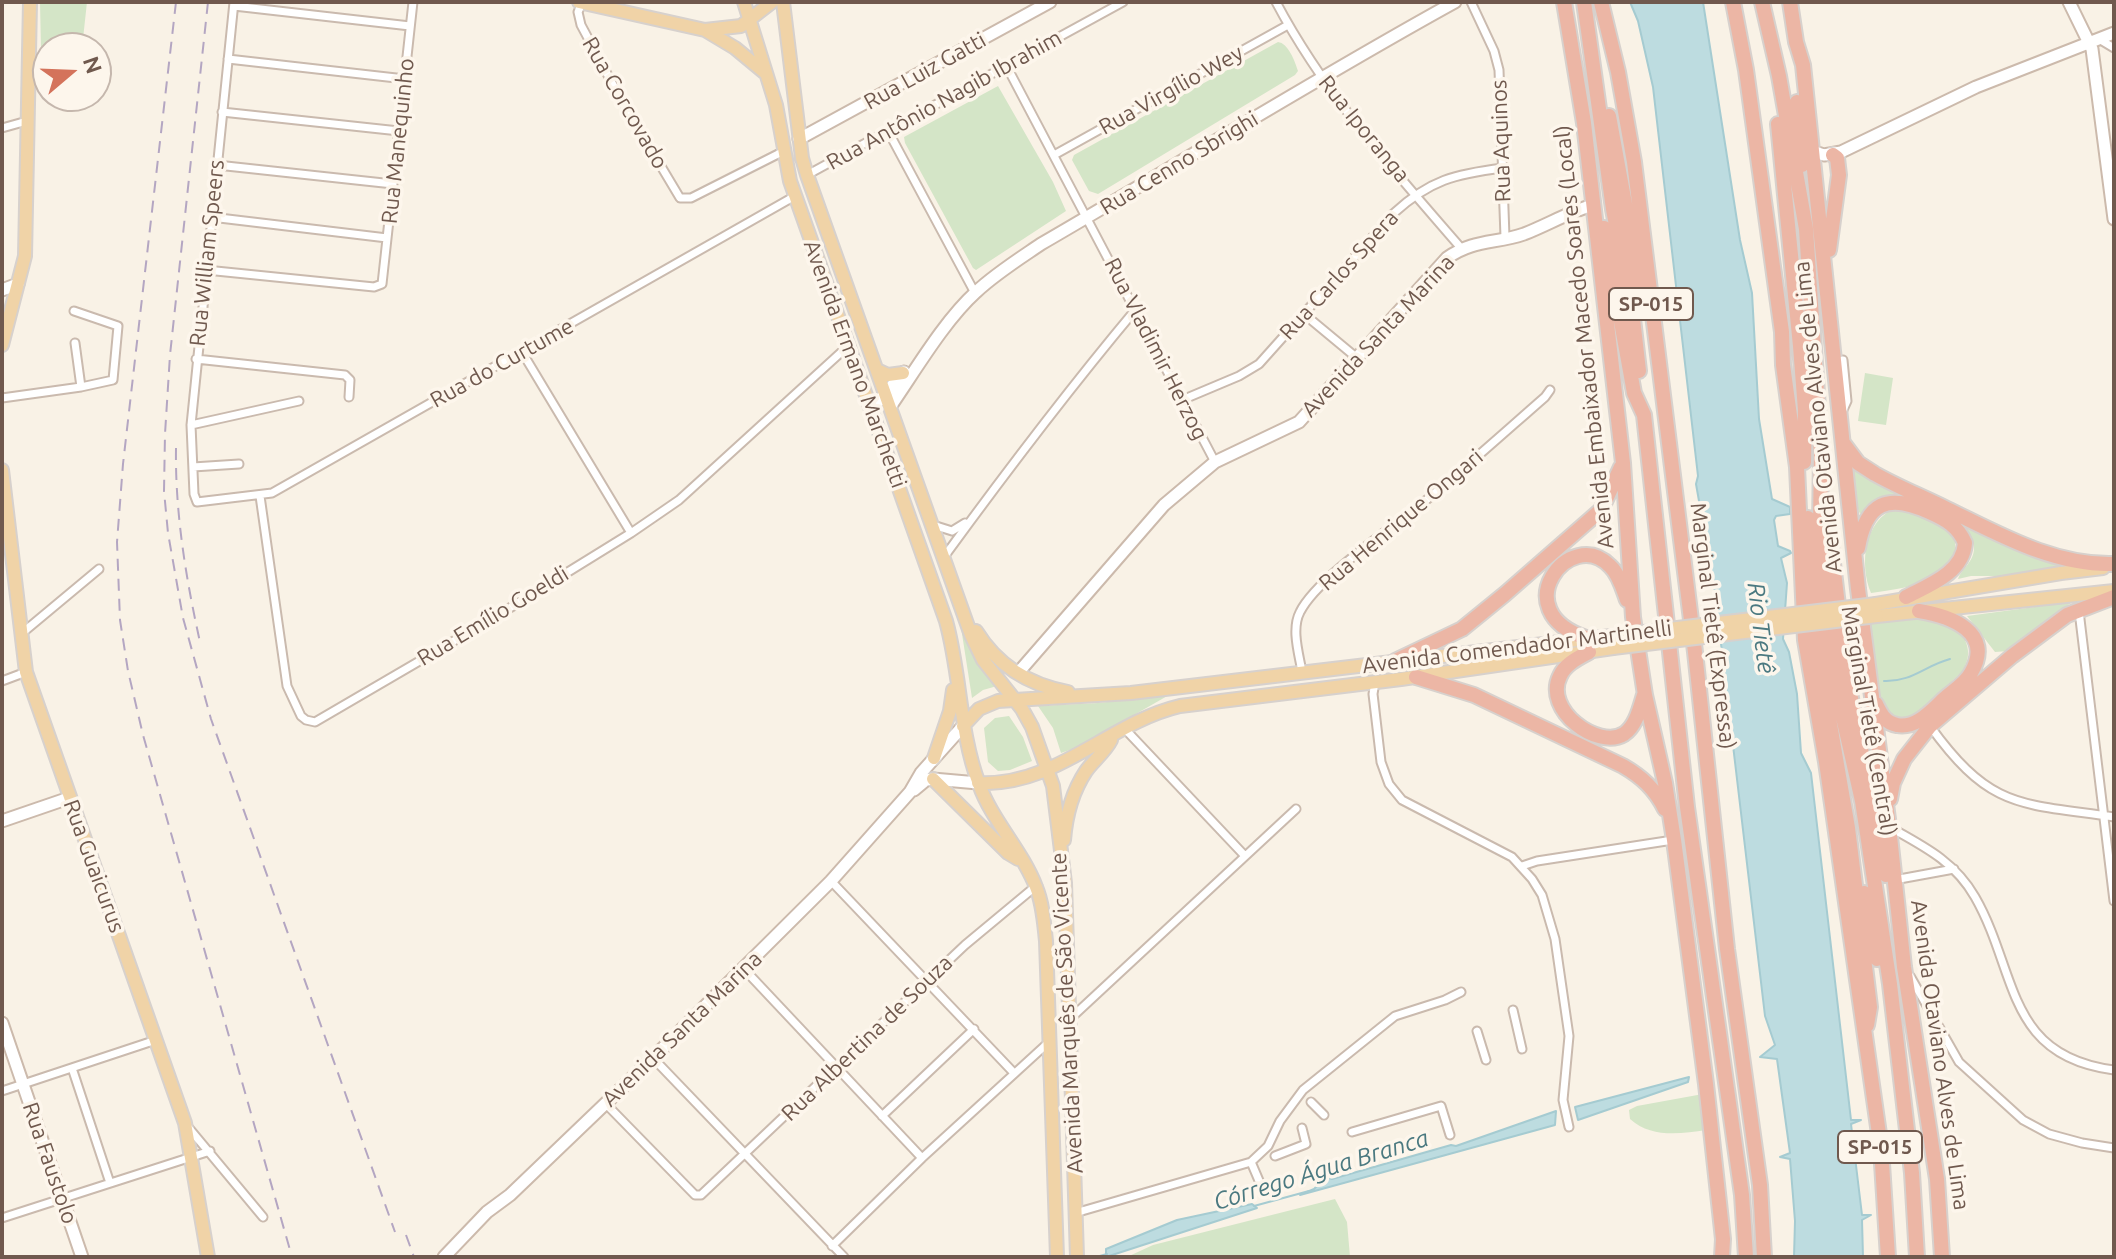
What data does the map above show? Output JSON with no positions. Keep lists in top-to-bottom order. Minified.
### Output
{"streets":{"highway":["SP-015","Avenida Embaixador Macedo Soares (Local)","Avenida Otaviano Alves de Lima","Marginal Tietê (Expressa)","Marginal Tietê (Central)"],"main road":["Avenida Ermano Marchetti","Avenida Comendador Martinelli","Rua Guaicurus","Avenida Marquês de São Vicente"],"street":["Rua Luiz Gatti","Rua Virgílio Wey","Rua Antônio Nagib Ibrahim","Rua Corcovado","Rua Iporanga","Rua Manequinho","Rua Aquinos","Rua Cenno Sbrighi","Rua William Speers","Rua Carlos Spera","Avenida Santa Marina","Rua Vladimir Herzog","Rua do Curtume","Rua Henrique Ongari","Rua Emílio Goeldi","Rua Albertina de Souza","Rua Faustolo"]},"crossings":[["Rua Luiz Gatti","Avenida Ermano Marchetti"],["Rua Virgílio Wey","Rua Iporanga"],["Rua Virgílio Wey","Rua Vladimir Herzog"],["Rua Antônio Nagib Ibrahim","Rua Vladimir Herzog"],["Rua Antônio Nagib Ibrahim","Avenida Ermano Marchetti"],["Rua Corcovado","Avenida Ermano Marchetti"],["Rua Iporanga","Rua Cenno Sbrighi"],["Rua Iporanga","Rua Carlos Spera"],["Rua Iporanga","Avenida Santa Marina"],["Rua Manequinho","Rua William Speers"],["Rua Aquinos","Rua Carlos Spera"],["Rua Aquinos","Avenida Santa Marina"],["Rua Cenno Sbrighi","Rua Vladimir Herzog"],["Rua Cenno Sbrighi","Avenida Ermano Marchetti"],["Rua William Speers","Rua do Curtume"],["Rua Carlos Spera","Rua Vladimir Herzog"],["SP-015","Avenida Otaviano Alves de Lima"],["SP-015","Marginal Tietê (Central)"],["Avenida Santa Marina","Avenida Embaixador Macedo Soares (Local)"],["Avenida Santa Marina","Rua Vladimir Herzog"],["Avenida Santa Marina","Avenida Ermano Marchetti"],["Avenida Santa Marina","Avenida Comendador Martinelli"],["Avenida Santa Marina","Avenida Marquês de São Vicente"],["Avenida Santa Marina","Rua Albertina de Souza"],["Rua do Curtume","Avenida Ermano Marchetti"],["Rua do Curtume","Rua Emílio Goeldi"],["Avenida Ermano Marchetti","Rua Emílio Goeldi"],["Avenida Ermano Marchetti","Avenida Comendador Martinelli"],["Avenida Ermano Marchetti","Avenida Marquês de São Vicente"],["Avenida Otaviano Alves de Lima","Marginal Tietê (Central)"],["Rua Henrique Ongari","Avenida Comendador Martinelli"],["Avenida Comendador Martinelli","Avenida Marquês de São Vicente"],["Avenida Marquês de São Vicente","Rua Albertina de Souza"]],"water":["Rio Tietê","Córrego Água Branca"],"north":"right"}
